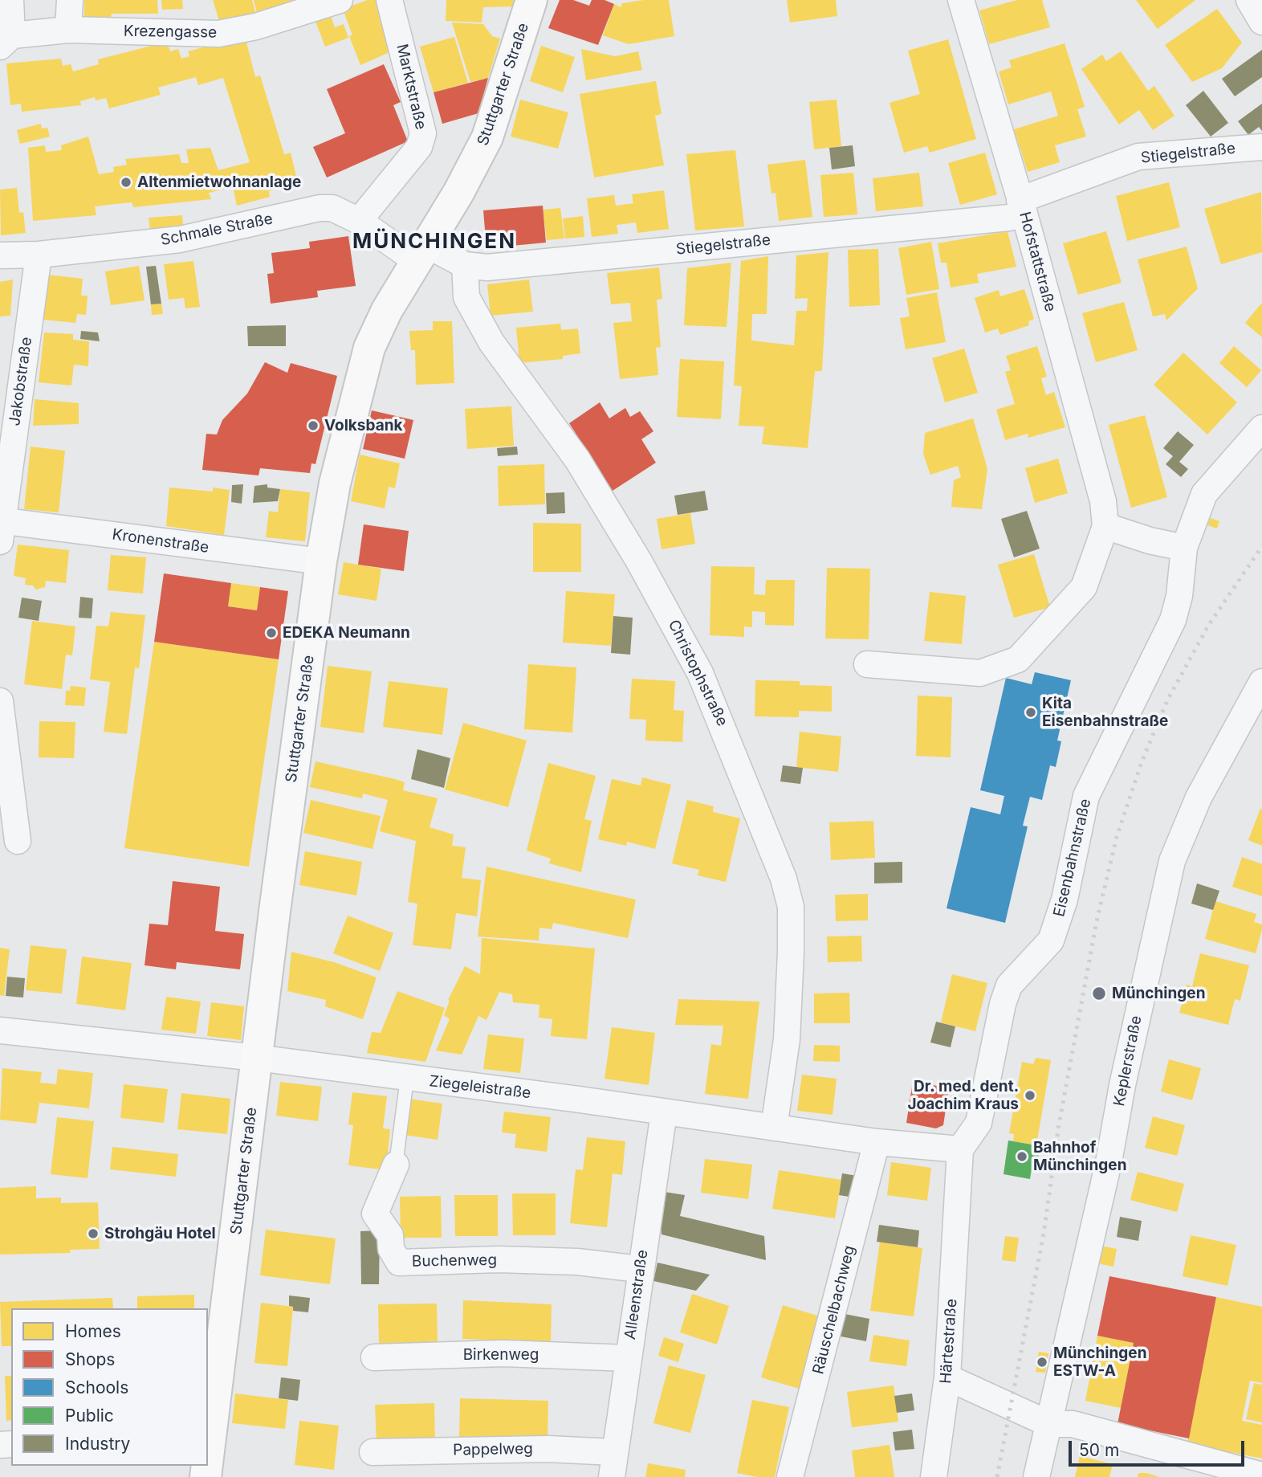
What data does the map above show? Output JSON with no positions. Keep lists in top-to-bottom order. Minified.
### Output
{"streets":{"street":["Krezengasse","Stuttgarter Straße","Marktstraße","Stiegelstraße","Schmale Straße","Hofstattstraße","Jakobstraße","Kronenstraße","Christophstraße","Eisenbahnstraße","Keplerstraße","Ziegeleistraße","Buchenweg","Alleenstraße","Räuschelbachweg","Härtestraße","Birkenweg","Pappelweg"]},"crossings":[["Stuttgarter Straße","Stiegelstraße"],["Stuttgarter Straße","Schmale Straße"],["Stuttgarter Straße","Kronenstraße"],["Stuttgarter Straße","Ziegeleistraße"],["Marktstraße","Schmale Straße"],["Stiegelstraße","Schmale Straße"],["Stiegelstraße","Hofstattstraße"],["Stiegelstraße","Christophstraße"],["Schmale Straße","Jakobstraße"],["Jakobstraße","Kronenstraße"],["Christophstraße","Ziegeleistraße"],["Eisenbahnstraße","Ziegeleistraße"],["Eisenbahnstraße","Härtestraße"],["Ziegeleistraße","Buchenweg"],["Ziegeleistraße","Alleenstraße"],["Ziegeleistraße","Räuschelbachweg"],["Ziegeleistraße","Härtestraße"],["Buchenweg","Alleenstraße"],["Alleenstraße","Birkenweg"],["Alleenstraße","Pappelweg"]],"districts":["MÜNCHINGEN"],"places":["Altenmietwohnanlage","Volksbank","EDEKA Neumann","Kita Eisenbahnstraße","Münchingen","Dr. med. dent. Joachim Kraus","Bahnhof Münchingen","Strohgäu Hotel","Münchingen ESTW-A"],"legend":["Homes","Shops","Schools","Public","Industry"],"scale_bar":"50 m"}
